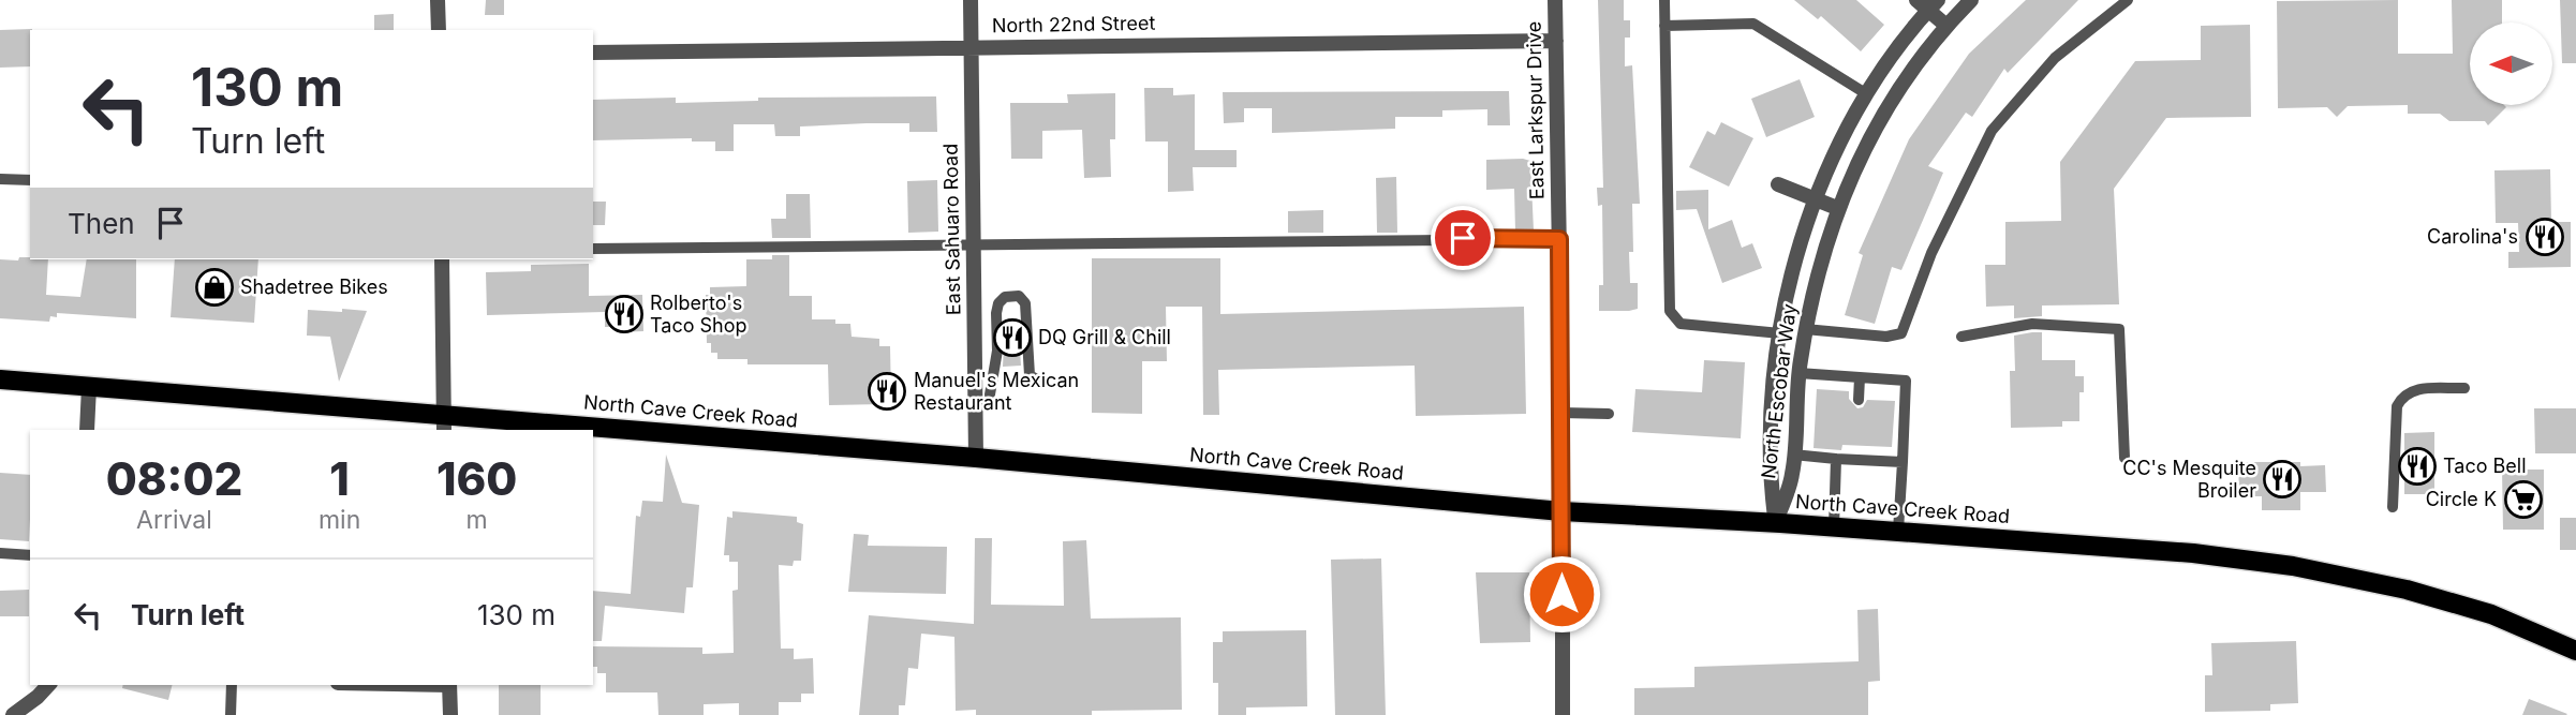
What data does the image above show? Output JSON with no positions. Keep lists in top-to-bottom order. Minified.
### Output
{"streets":{"main road":["North Cave Creek Road"],"street":["North 22nd Street","East Larkspur Drive","East Sahuaro Road","North Escobar Way"]},"crossings":[["North 22nd Street","East Larkspur Drive"],["North 22nd Street","East Sahuaro Road"],["East Larkspur Drive","North Cave Creek Road"],["East Sahuaro Road","North Cave Creek Road"],["North Escobar Way","North Cave Creek Road"]],"places":{"restaurant":["Carolina's","Rolberto's Taco Shop","DQ Grill & Chill","Manuel's Mexican Restaurant","Taco Bell","CC's Mesquite Broiler"],"shop":["Shadetree Bikes"],"supermarket":["Circle K"]},"north":"left","page":{"turn":["130 m","Turn left"],"then":"Then","eta":["08:02","Arrival","1","min","160","m"],"list":[{"name":"Turn left","value":"130 m"}]}}
